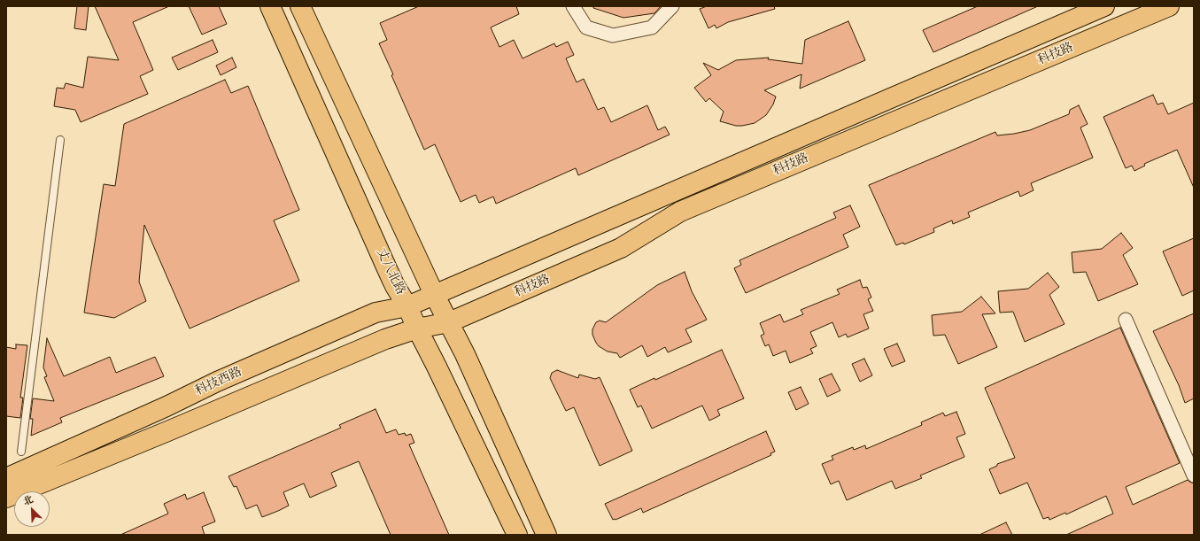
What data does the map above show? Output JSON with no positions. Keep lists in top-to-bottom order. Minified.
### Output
{"streets":{"main road":["科技路","丈八北路","科技西路"]},"crossings":[["科技路","丈八北路"],["科技路","科技西路"],["丈八北路","科技西路"]],"north":"top left"}
